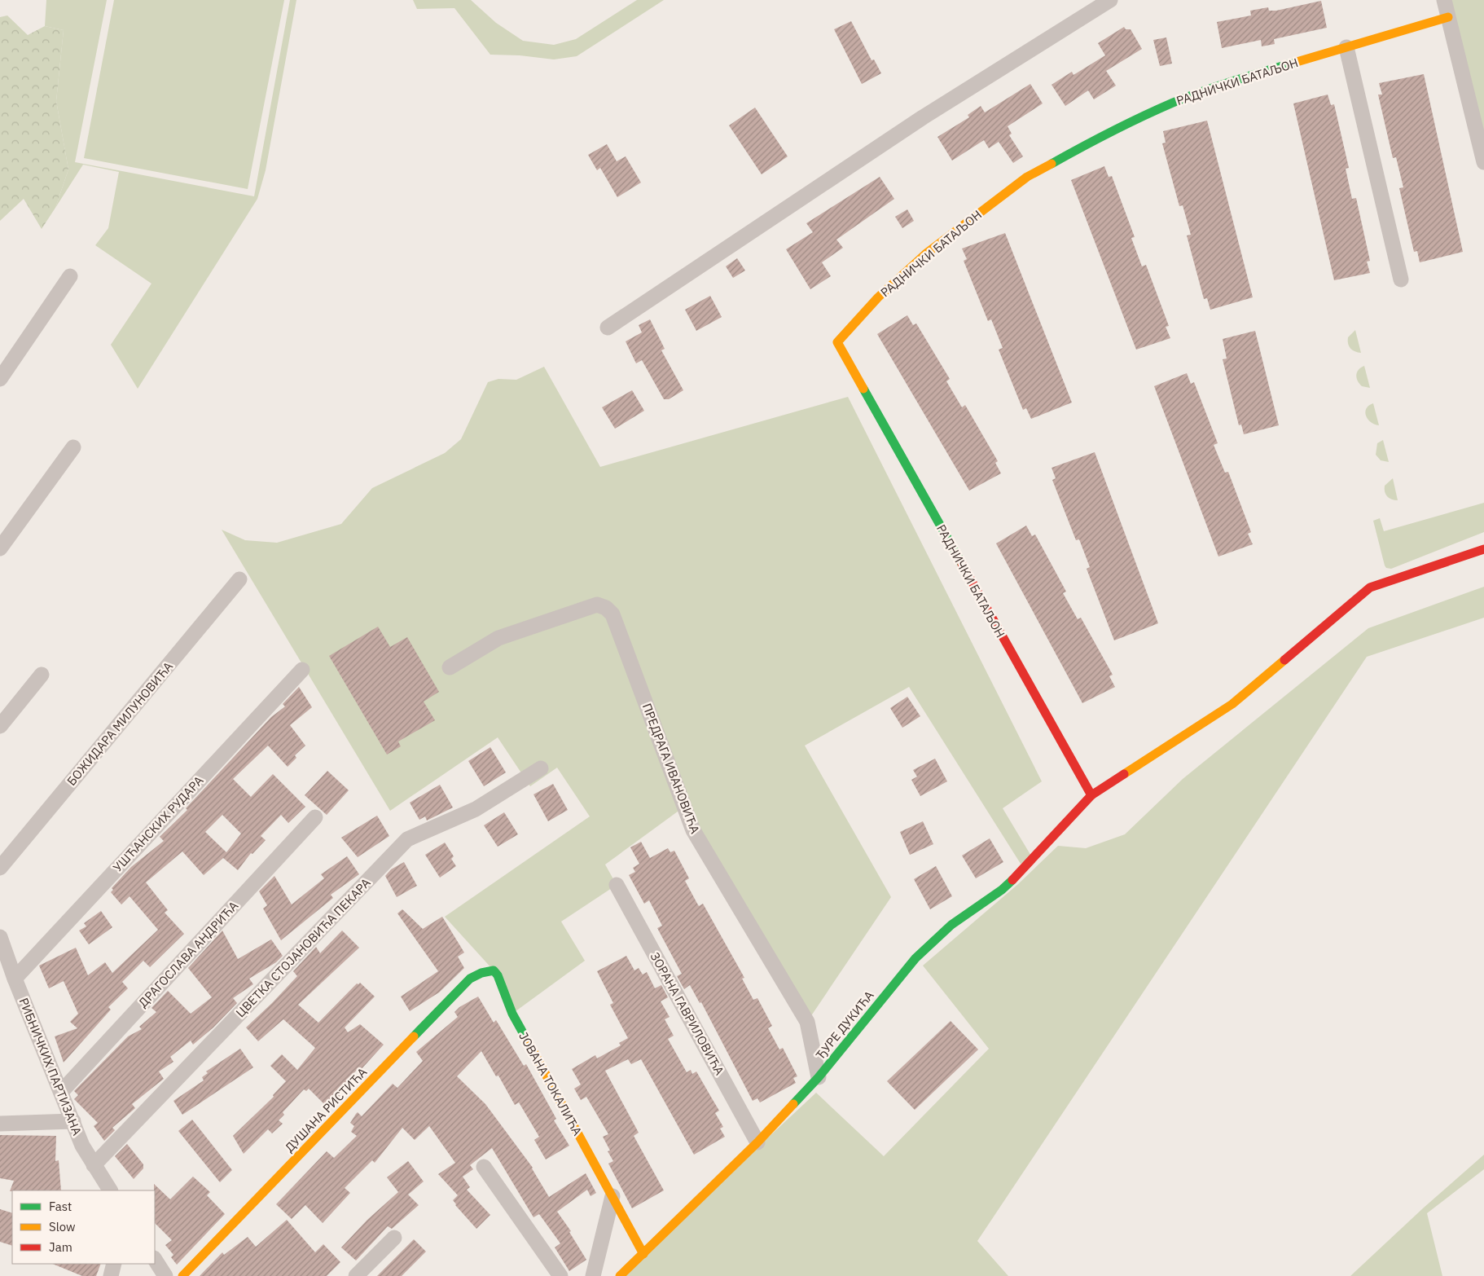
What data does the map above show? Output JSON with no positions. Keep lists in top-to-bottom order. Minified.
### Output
{"streets":{"street":["РАДНИЧКИ БАТАЉОН","БОЖИДАРА МИЛУНОВИЋА","ПРЕДРАГА ИВАНОВИЋА","УШЋАНСКИХ РУДАРА","ЦВЕТКА СТОЈАНОВИЋА ПЕКАРА","ДРАГОСЛАВА АНДРИЋА","ЗОРАНА ГАВРИЛОВИЋА","ЂУРЕ ДУКИЋА","РИБНИЧКИХ ПАРТИЗАНА","ЈОВАНА ТОКАЛИЋА","ДУШАНА РИСТИЋА"]},"crossings":[["РАДНИЧКИ БАТАЉОН","ЂУРЕ ДУКИЋА"],["ПРЕДРАГА ИВАНОВИЋА","ЂУРЕ ДУКИЋА"],["УШЋАНСКИХ РУДАРА","РИБНИЧКИХ ПАРТИЗАНА"],["ЦВЕТКА СТОЈАНОВИЋА ПЕКАРА","РИБНИЧКИХ ПАРТИЗАНА"],["ДРАГОСЛАВА АНДРИЋА","РИБНИЧКИХ ПАРТИЗАНА"],["ЗОРАНА ГАВРИЛОВИЋА","ЂУРЕ ДУКИЋА"],["ЂУРЕ ДУКИЋА","ЈОВАНА ТОКАЛИЋА"],["ЈОВАНА ТОКАЛИЋА","ДУШАНА РИСТИЋА"]],"legend":["Fast","Slow","Jam"]}
